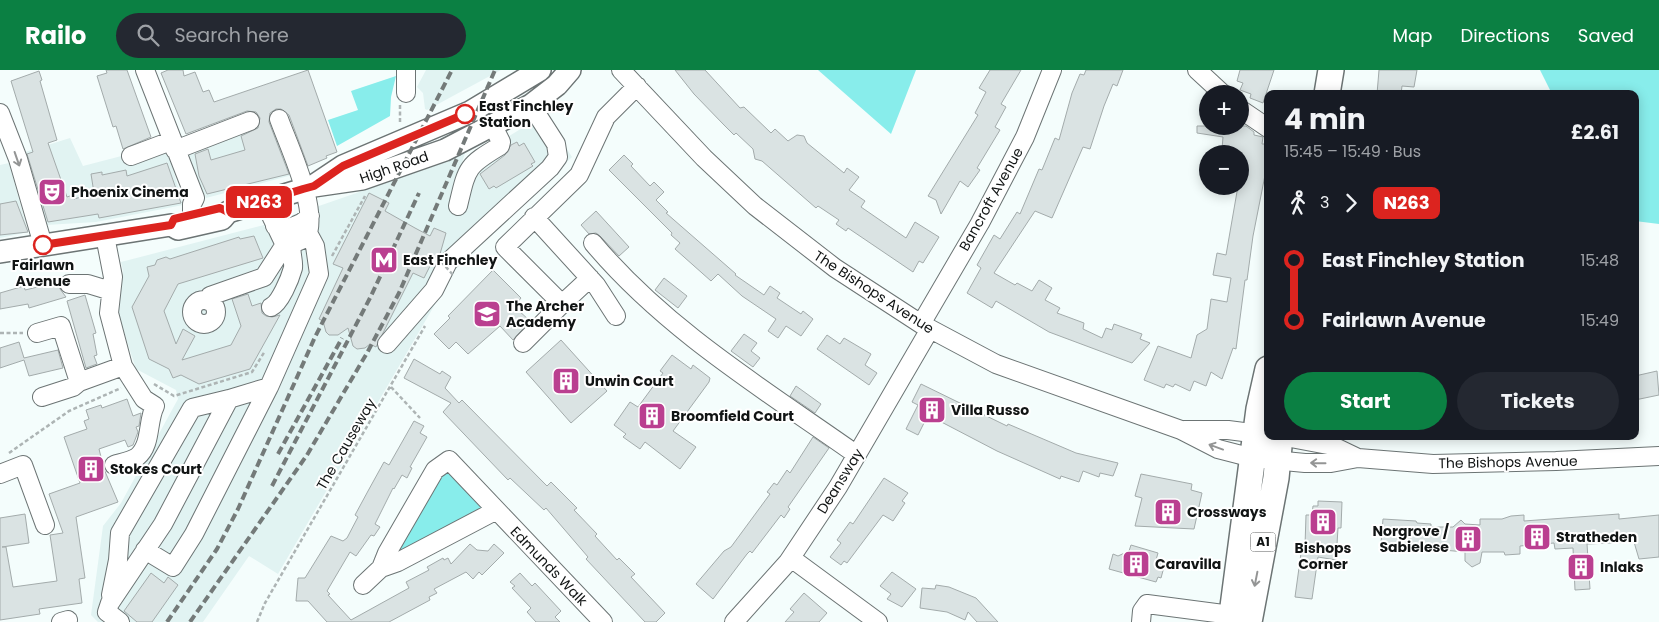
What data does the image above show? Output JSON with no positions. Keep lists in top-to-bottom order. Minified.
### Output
{"streets":{"highway":["A1"],"main road":["High Road"],"street":["Bancroft Avenue","The Bishops Avenue","Deansway","Edmunds Walk"],"path":["The Causeway"]},"crossings":[["Bancroft Avenue","The Bishops Avenue"],["Bancroft Avenue","Deansway"],["The Bishops Avenue","Deansway"],["The Bishops Avenue","A1"]],"places":{"other":["East Finchley Station","Fairlawn Avenue"],"theatre":["Phoenix Cinema"],"metro station":["East Finchley"],"school or university":["The Archer Academy"],"building":["Unwin Court","Villa Russo","Broomfield Court","Stokes Court","Crossways","Bishops Corner","Stratheden","Norgrove / Sabielese","Caravilla","Inlaks"]},"lines":["bus line N263"],"page":{"header":"Railo","search":"Search here","nav":["Map","Directions","Saved"],"on_map":"N263","map_buttons":["+","−"],"heading":["4 min","15:45 – 15:49 · Bus","£2.61"],"legs":["3","N263"],"list":[{"name":"East Finchley Station","value":"15:48"},{"name":"Fairlawn Avenue","value":"15:49"}],"buttons":["Start","Tickets"]}}
